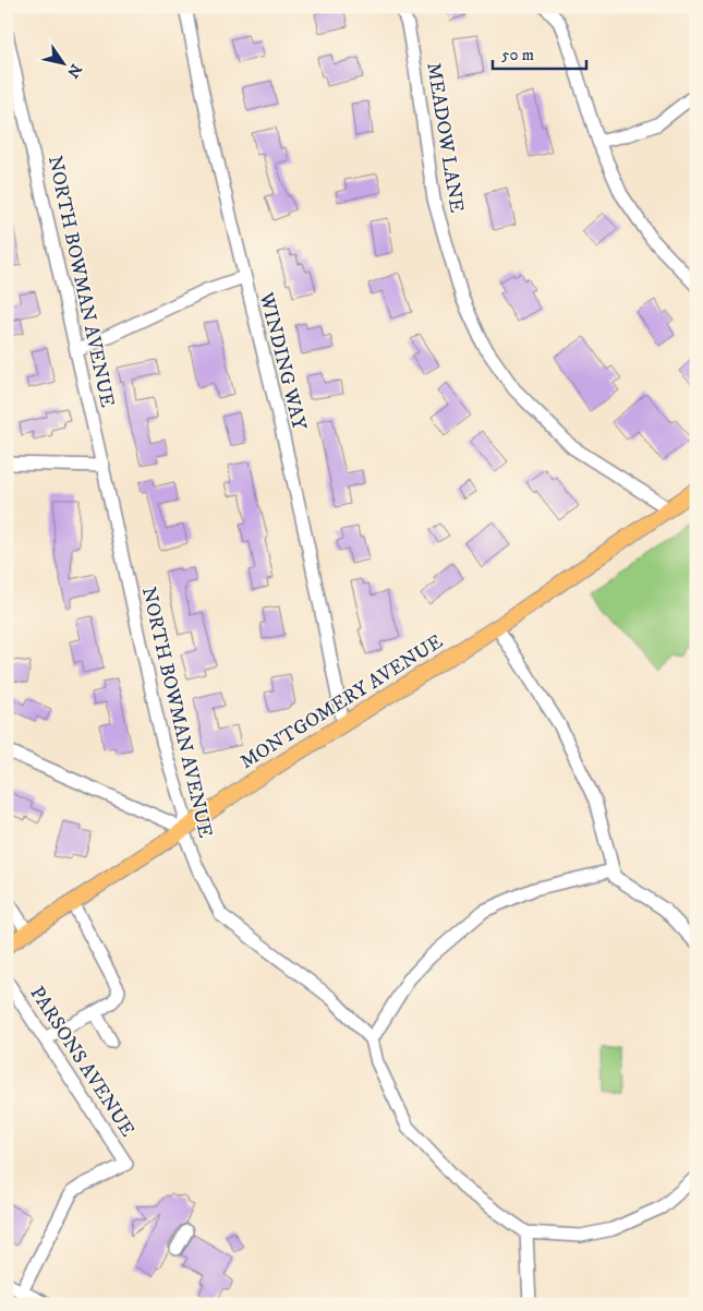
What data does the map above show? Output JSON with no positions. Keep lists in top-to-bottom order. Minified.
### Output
{"streets":{"main road":["MONTGOMERY AVENUE"],"street":["MEADOW LANE","NORTH BOWMAN AVENUE","WINDING WAY","PARSONS AVENUE"]},"crossings":[["MEADOW LANE","MONTGOMERY AVENUE"],["NORTH BOWMAN AVENUE","MONTGOMERY AVENUE"],["WINDING WAY","MONTGOMERY AVENUE"]],"scale_bar":"50 m","north":"bottom right"}
